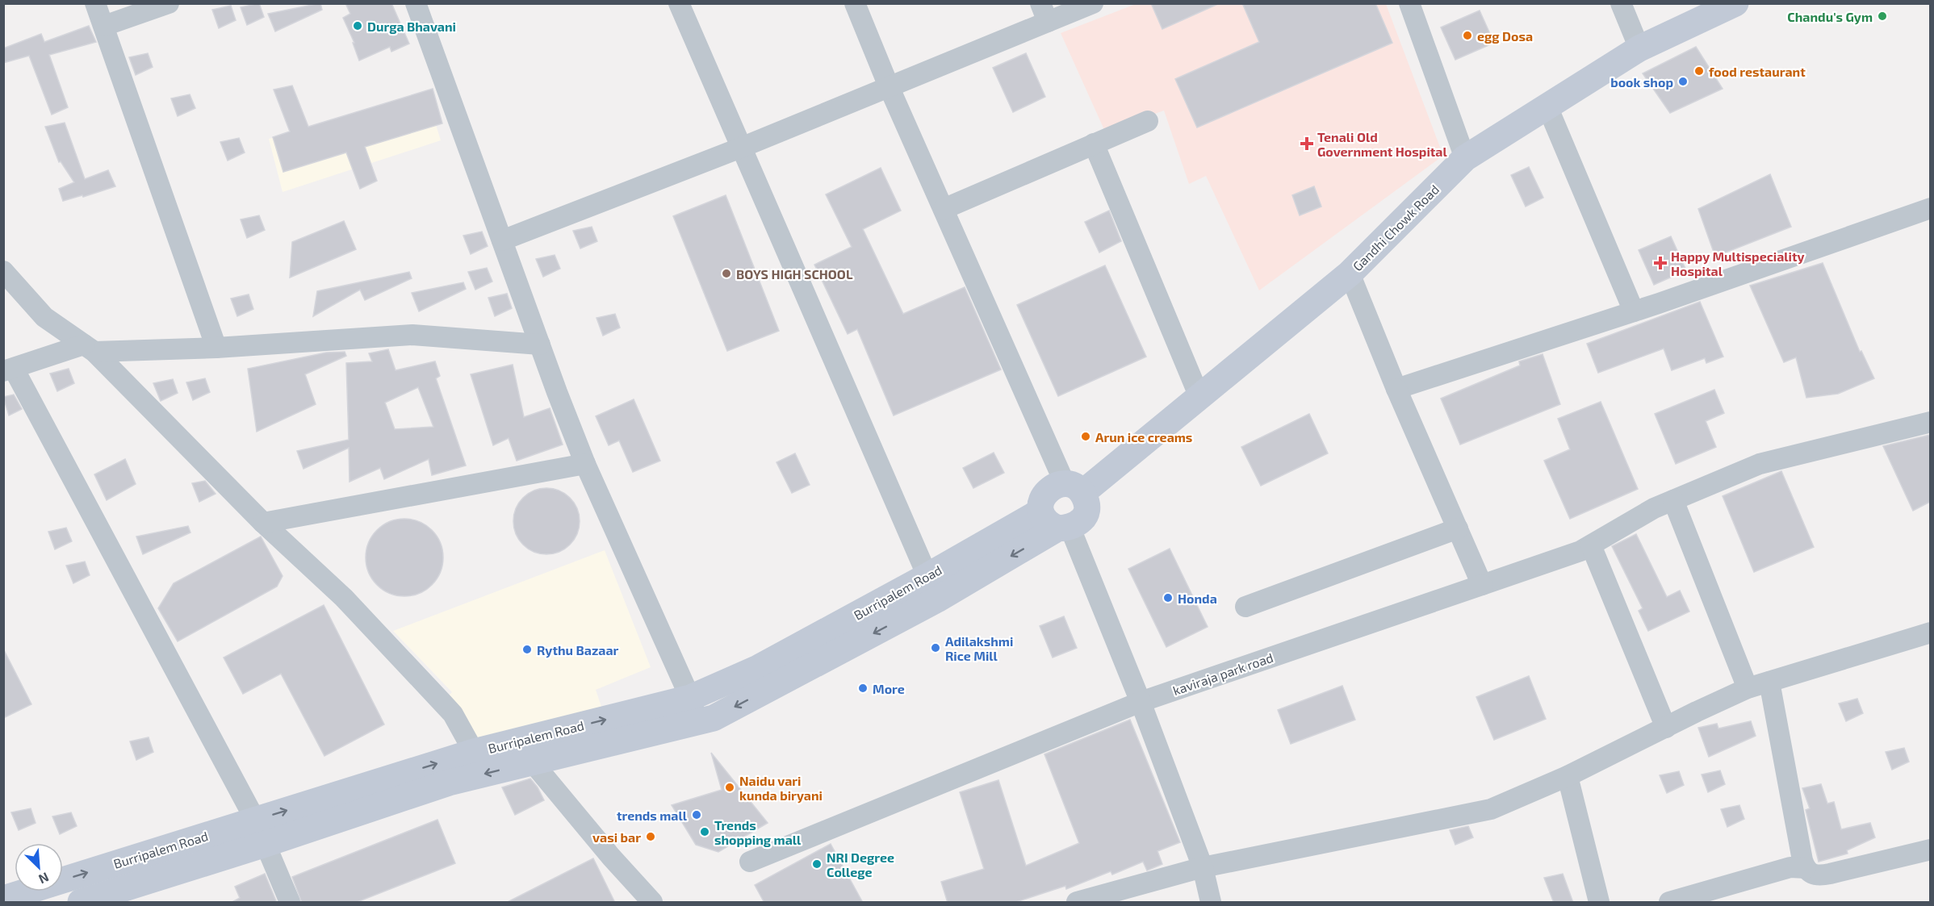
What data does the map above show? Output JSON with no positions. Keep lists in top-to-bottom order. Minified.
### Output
{"streets":{"main road":["Gandhi Chowk Road","Burripalem Road"],"street":["kaviraja park road"]},"crossings":[["Gandhi Chowk Road","Burripalem Road"]],"places":{"other":["Chandu's Gym","Durga Bhavani","egg Dosa","food restaurant","book shop","BOYS HIGH SCHOOL","Arun ice creams","Honda","Adilakshmi Rice Mill","Rythu Bazaar","More","Naidu vari kunda biryani","trends mall","Trends shopping mall","vasi bar","NRI Degree College"],"health":["Tenali Old Government Hospital","Happy Multispeciality Hospital"]},"north":"bottom right"}
